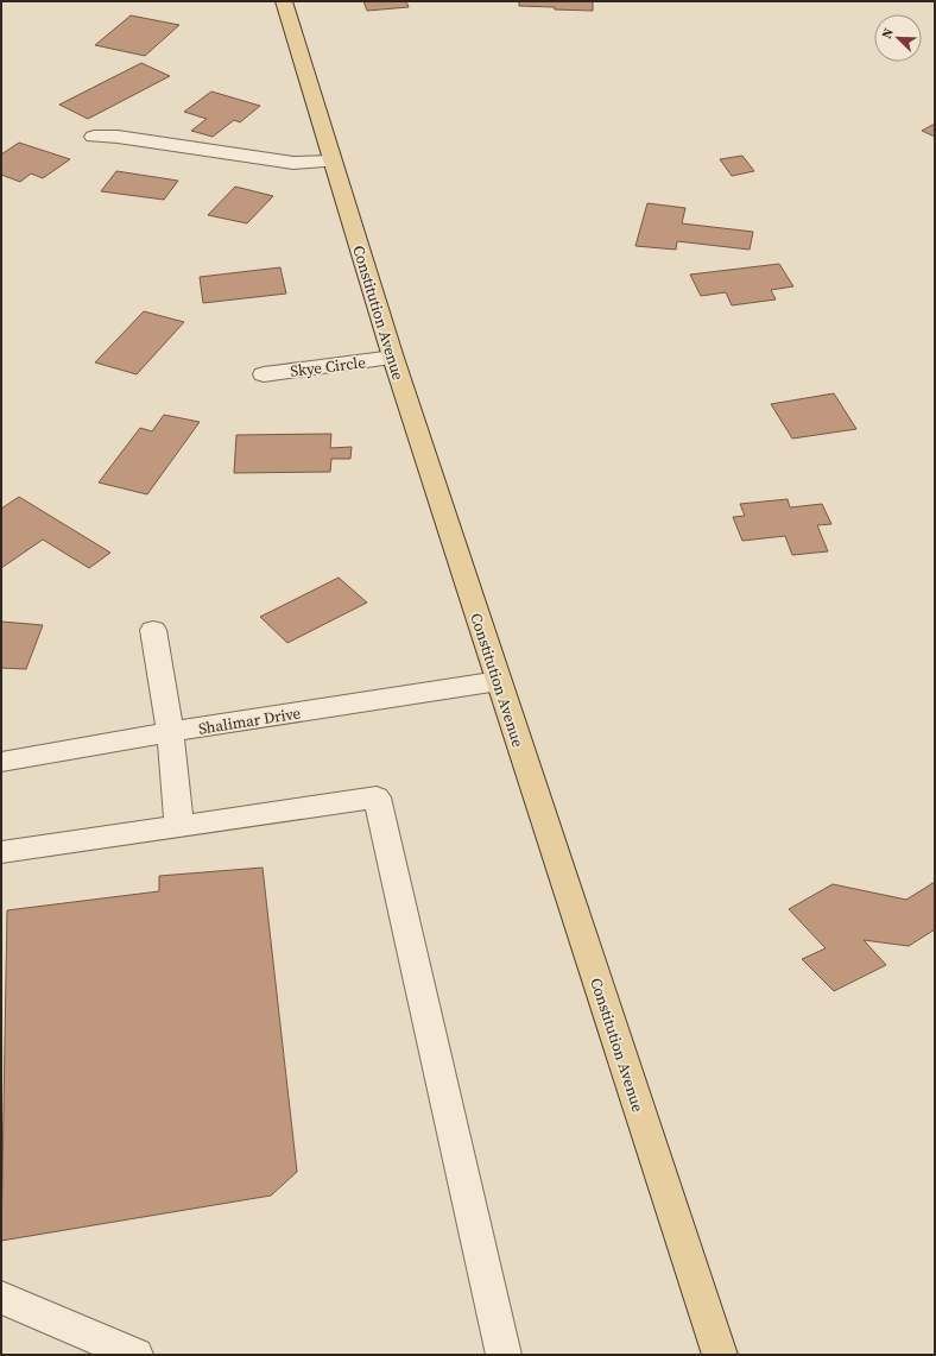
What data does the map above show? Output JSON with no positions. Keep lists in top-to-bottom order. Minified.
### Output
{"streets":{"main road":["Constitution Avenue"],"street":["Skye Circle","Shalimar Drive"]},"crossings":[["Constitution Avenue","Skye Circle"],["Constitution Avenue","Shalimar Drive"]],"north":"top left"}
